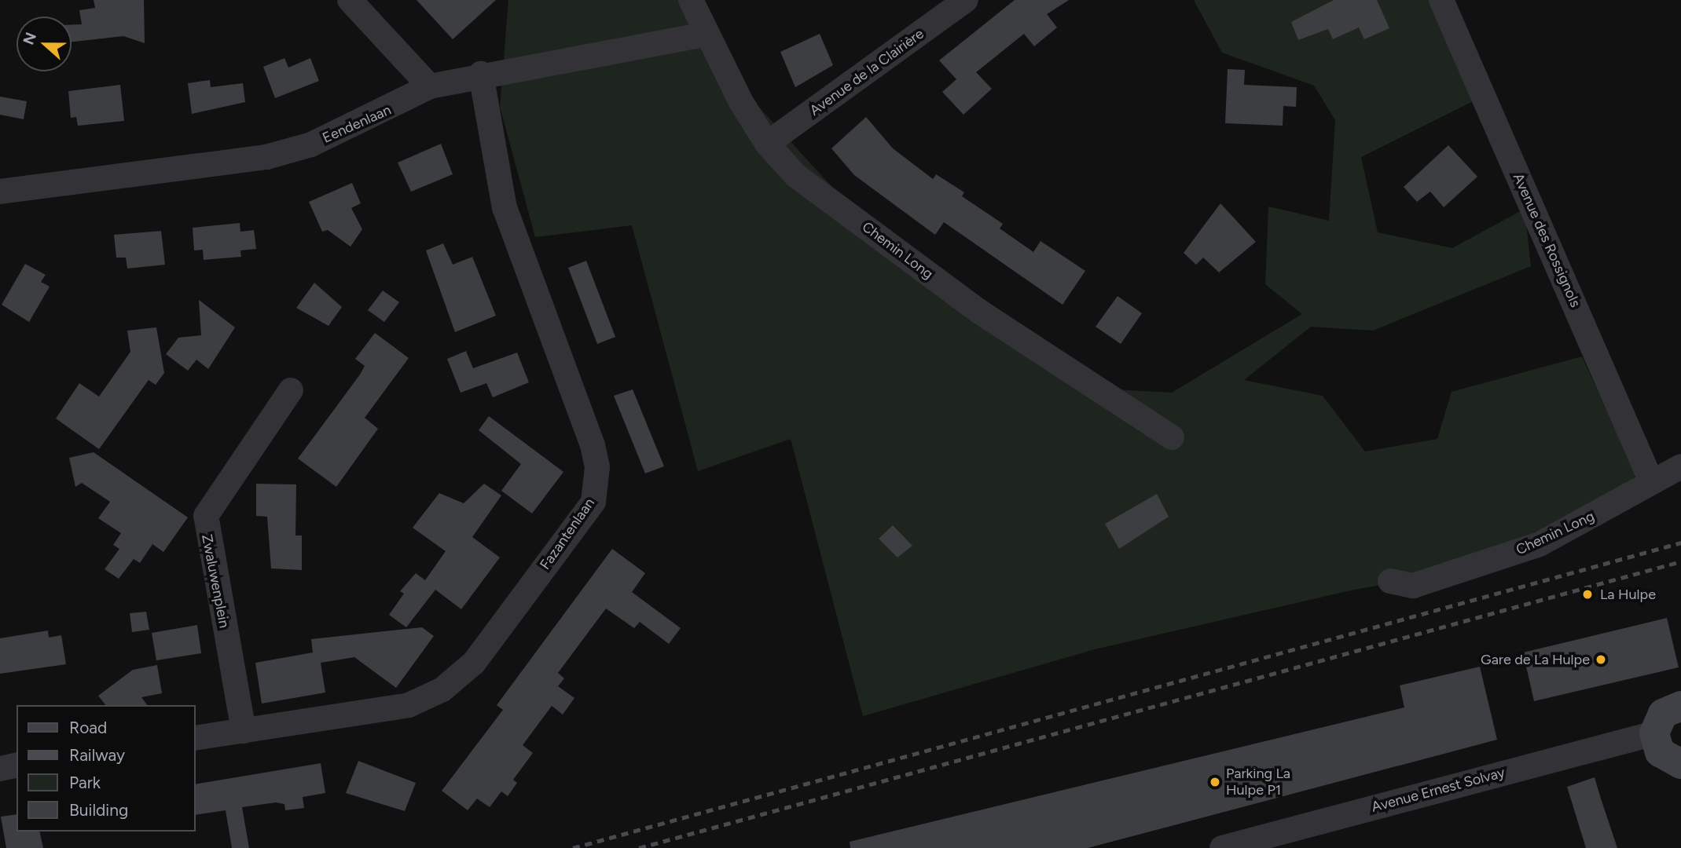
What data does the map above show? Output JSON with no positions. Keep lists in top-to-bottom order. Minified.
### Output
{"streets":{"street":["Avenue de la Clairière","Eendenlaan","Avenue des Rossignols","Chemin Long","Fazantenlaan","Zwaluwenplein","Avenue Ernest Solvay"]},"crossings":[["Avenue de la Clairière","Chemin Long"],["Eendenlaan","Chemin Long"],["Eendenlaan","Fazantenlaan"],["Avenue des Rossignols","Chemin Long"],["Fazantenlaan","Zwaluwenplein"]],"places":["La Hulpe","Gare de La Hulpe","Parking La Hulpe P1"],"legend":["Road","Railway","Park","Building"],"north":"left"}
